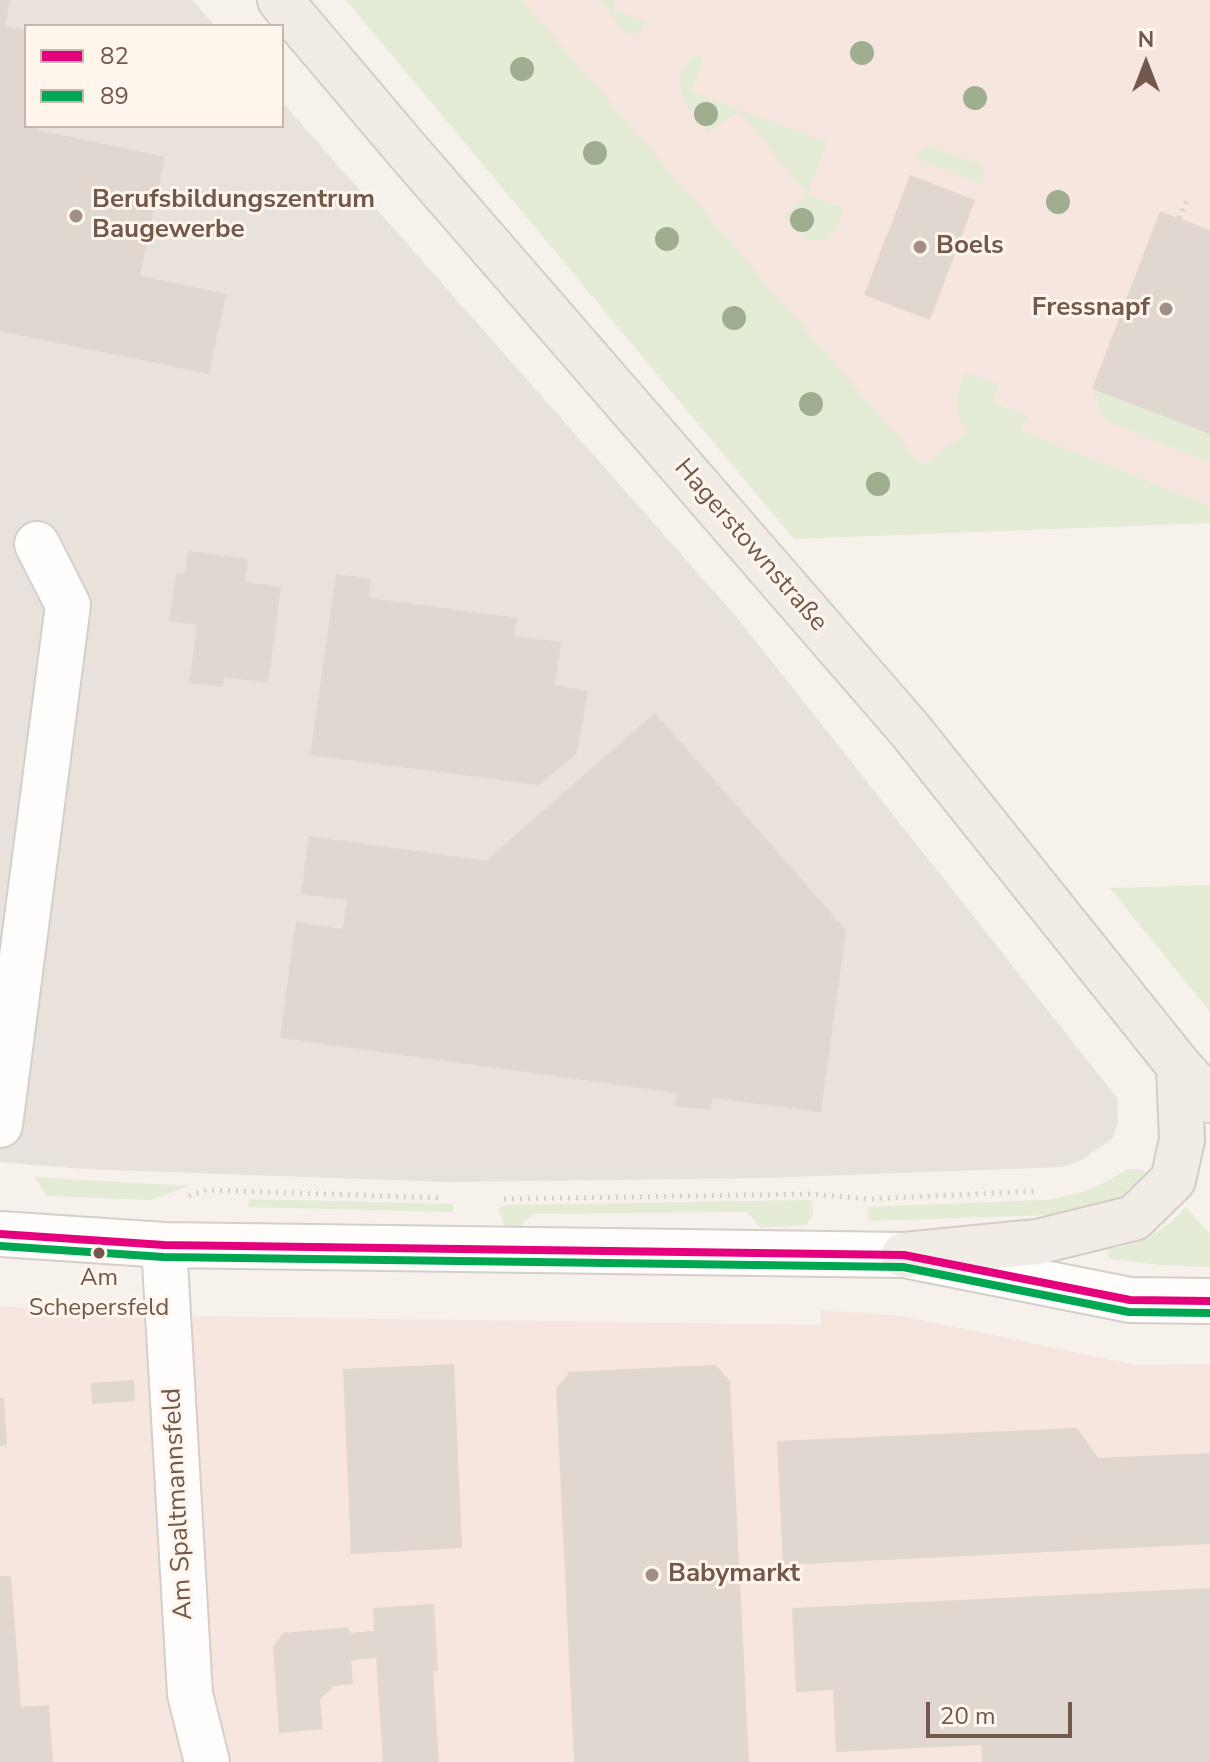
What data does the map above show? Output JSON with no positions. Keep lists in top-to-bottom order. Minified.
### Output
{"streets":{"main road":["Hagerstownstraße"],"street":["Am Spaltmannsfeld"]},"places":["Berufsbildungszentrum Baugewerbe","Boels","Fressnapf","Am Schepersfeld","Babymarkt"],"lines":["transit line 82","transit line 89"],"legend":["82","89"],"scale_bar":"20 m","north":"top"}
